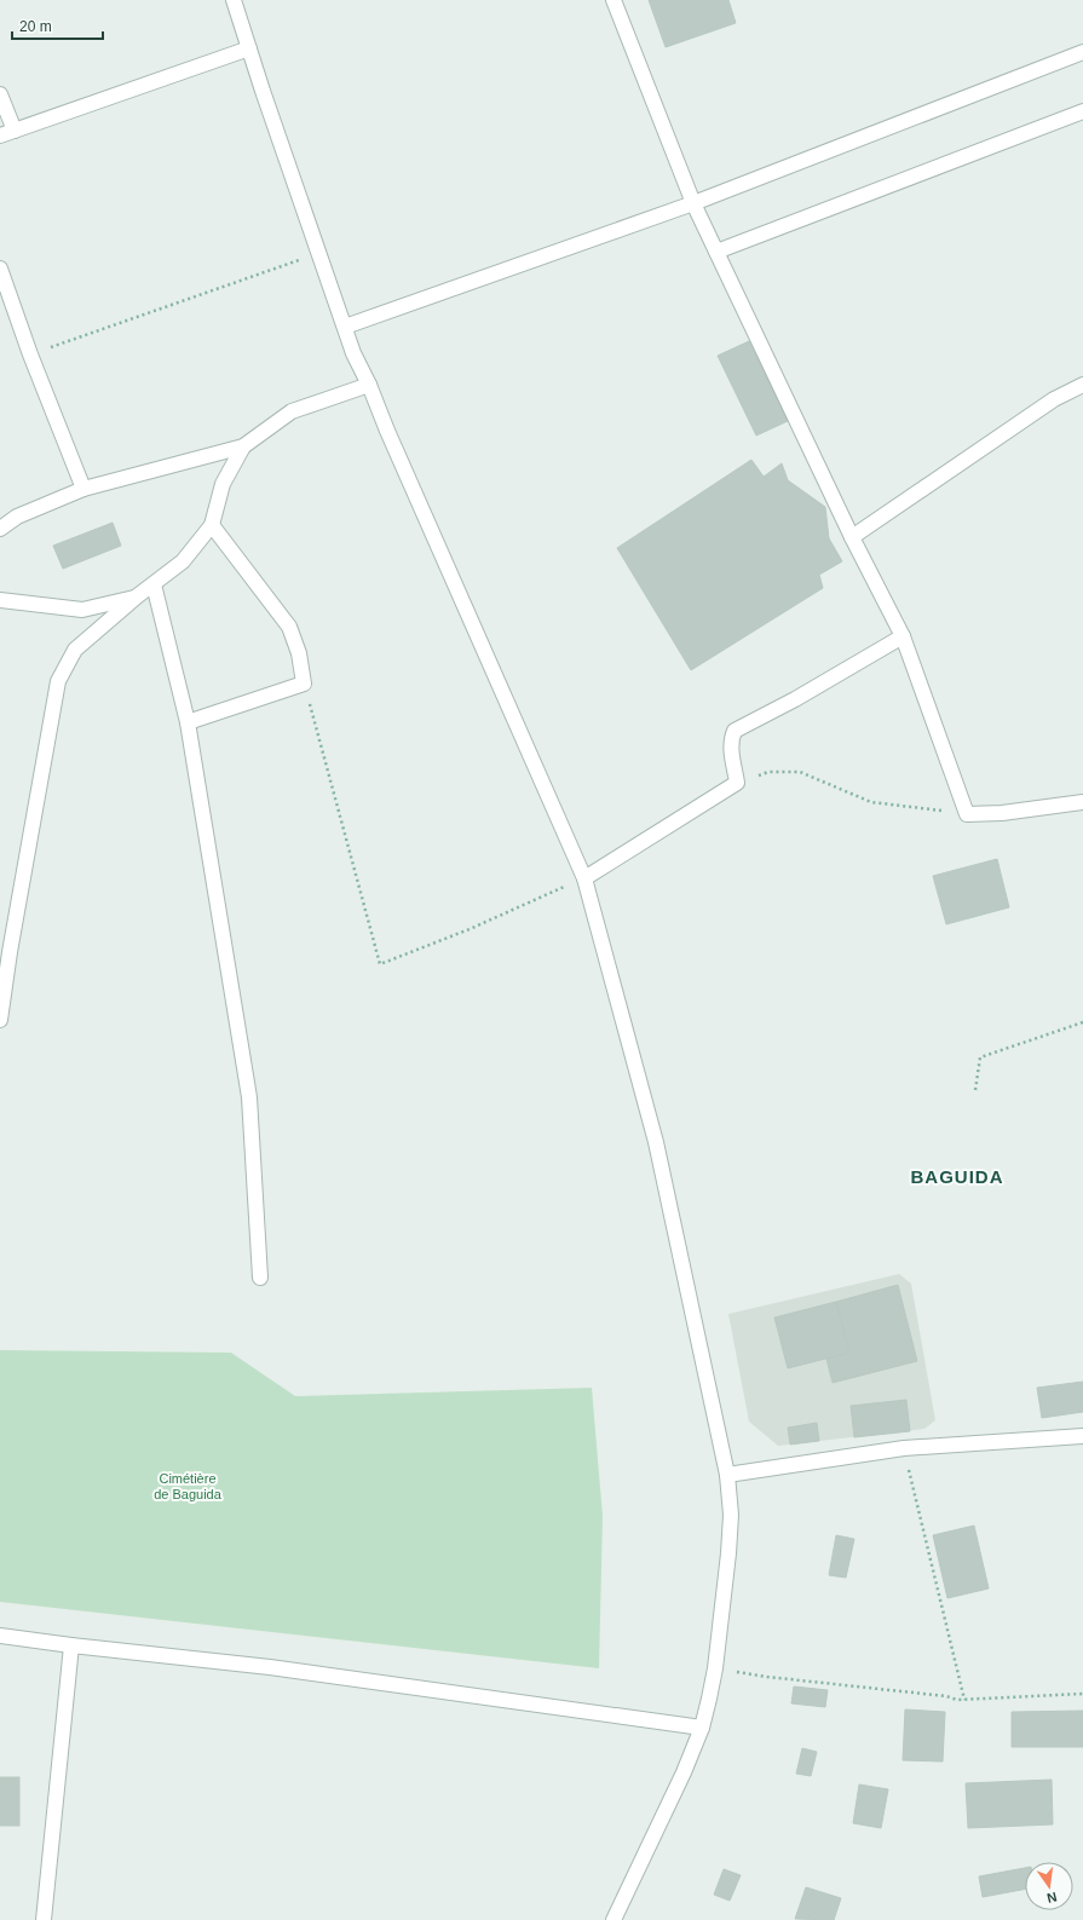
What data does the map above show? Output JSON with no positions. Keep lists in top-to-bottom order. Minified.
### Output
{"districts":["BAGUIDA"],"parks":["Cimétière de Baguida"],"scale_bar":"20 m","north":"bottom"}
